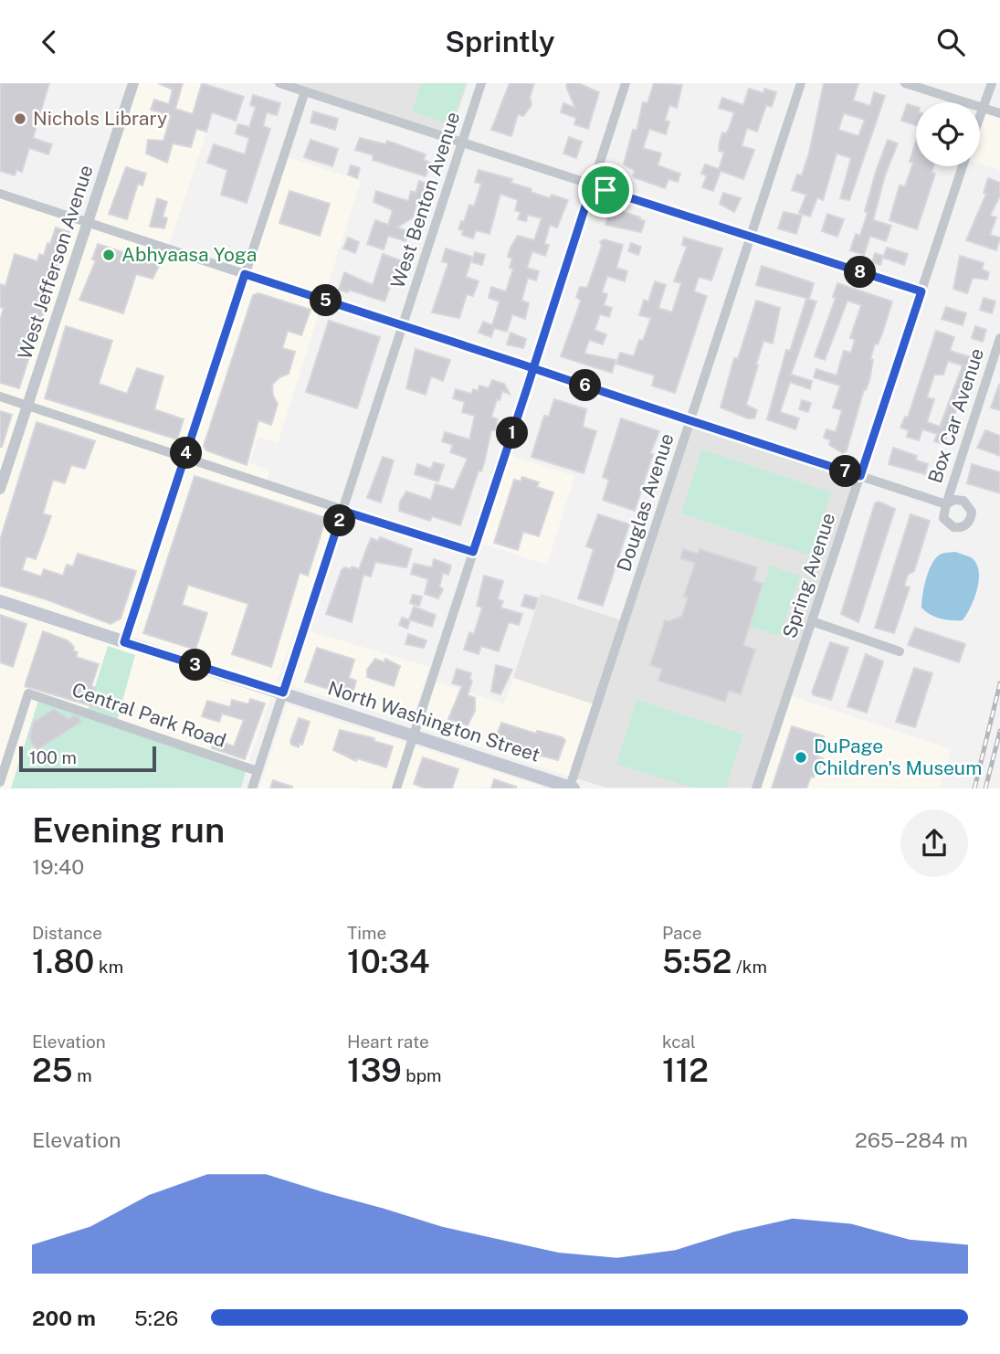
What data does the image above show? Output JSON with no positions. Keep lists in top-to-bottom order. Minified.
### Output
{"streets":{"main road":["North Washington Street"],"street":["West Benton Avenue","West Jefferson Avenue","Box Car Avenue","Douglas Avenue","Spring Avenue","Central Park Road"]},"crossings":[["West Benton Avenue","Central Park Road"],["West Benton Avenue","North Washington Street"],["Box Car Avenue","Spring Avenue"],["Douglas Avenue","North Washington Street"]],"places":["Nichols Library","Abhyaasa Yoga","DuPage Children's Museum"],"scale_bar":"100 m","page":{"header":"Sprintly","pins":["8","5","6","1","4","7","2","3"],"scale":"100 m","heading":["Evening run","19:40"],"stats":[["Distance","1.80 km"],["Time","10:34"],["Pace","5:52 /km"],["Elevation","25 m"],["Heart rate","139 bpm"],["kcal","112"]],"chart":["Elevation","265–284 m"],"list":[{"name":"200 m","note":"5:26"}]}}
